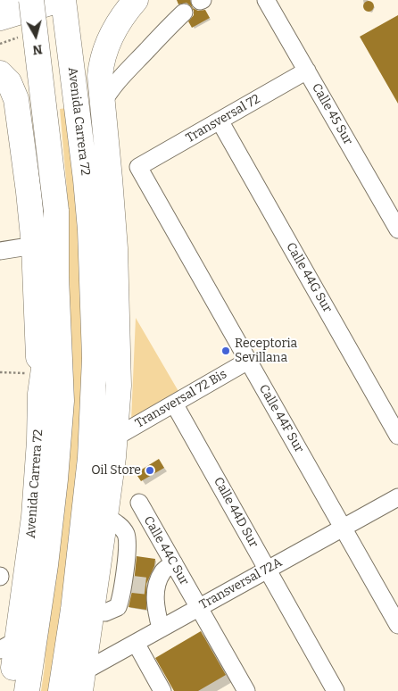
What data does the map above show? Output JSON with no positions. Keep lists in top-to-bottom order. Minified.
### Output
{"streets":{"highway":["Avenida Carrera 72"],"street":["Calle 45 Sur","Transversal 72","Calle 44G Sur","Transversal 72 Bis","Calle 44F Sur","Calle 44D Sur","Calle 44C Sur","Transversal 72A"]},"crossings":[["Calle 45 Sur","Transversal 72"],["Transversal 72","Calle 44G Sur"],["Transversal 72","Calle 44F Sur"],["Avenida Carrera 72","Transversal 72A"],["Transversal 72 Bis","Calle 44F Sur"],["Transversal 72 Bis","Calle 44D Sur"],["Calle 44F Sur","Transversal 72A"],["Calle 44D Sur","Transversal 72A"],["Calle 44C Sur","Transversal 72A"]],"places":["Receptoria Sevillana","Oil Store"],"north":"bottom"}
